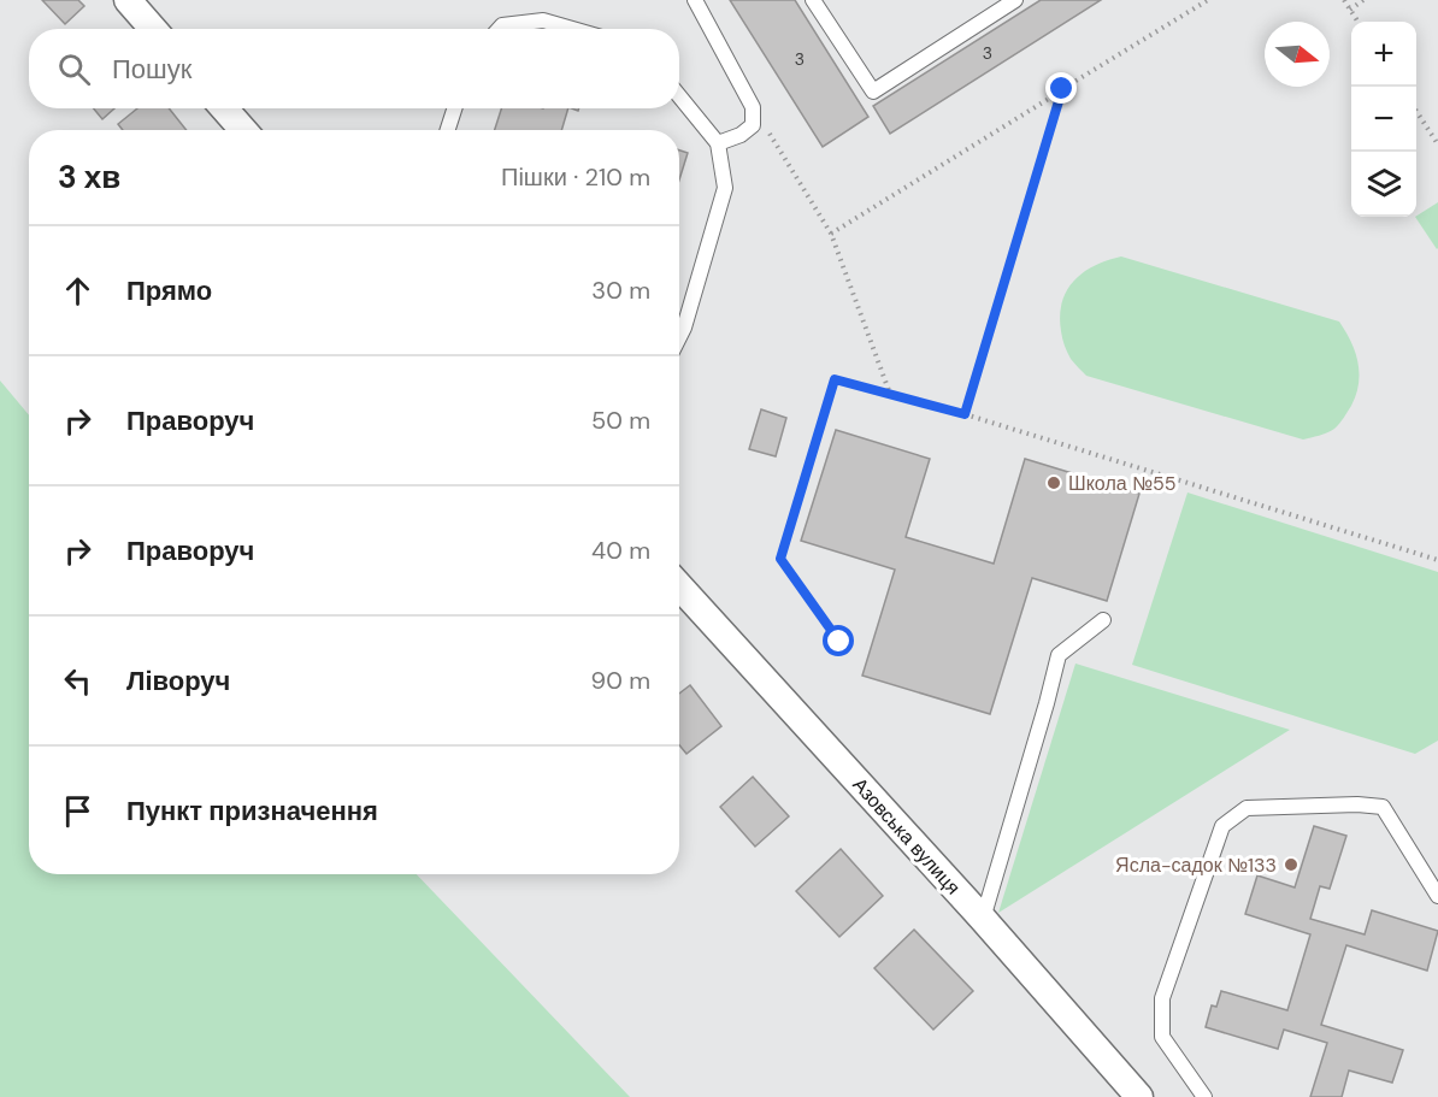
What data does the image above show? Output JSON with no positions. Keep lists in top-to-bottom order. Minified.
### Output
{"streets":{"street":["Азовська вулиця"]},"places":["Школа №55","Ясла-садок №133"],"house_numbers":["3","3"],"north":"right","page":{"map_buttons":["+","−"],"search":"Пошук","heading":["3 хв","Пішки · 210 m"],"list":[["Прямо","30 m"],["Праворуч","50 m"],["Праворуч","40 m"],["Ліворуч","90 m"],"Пункт призначення"]}}
